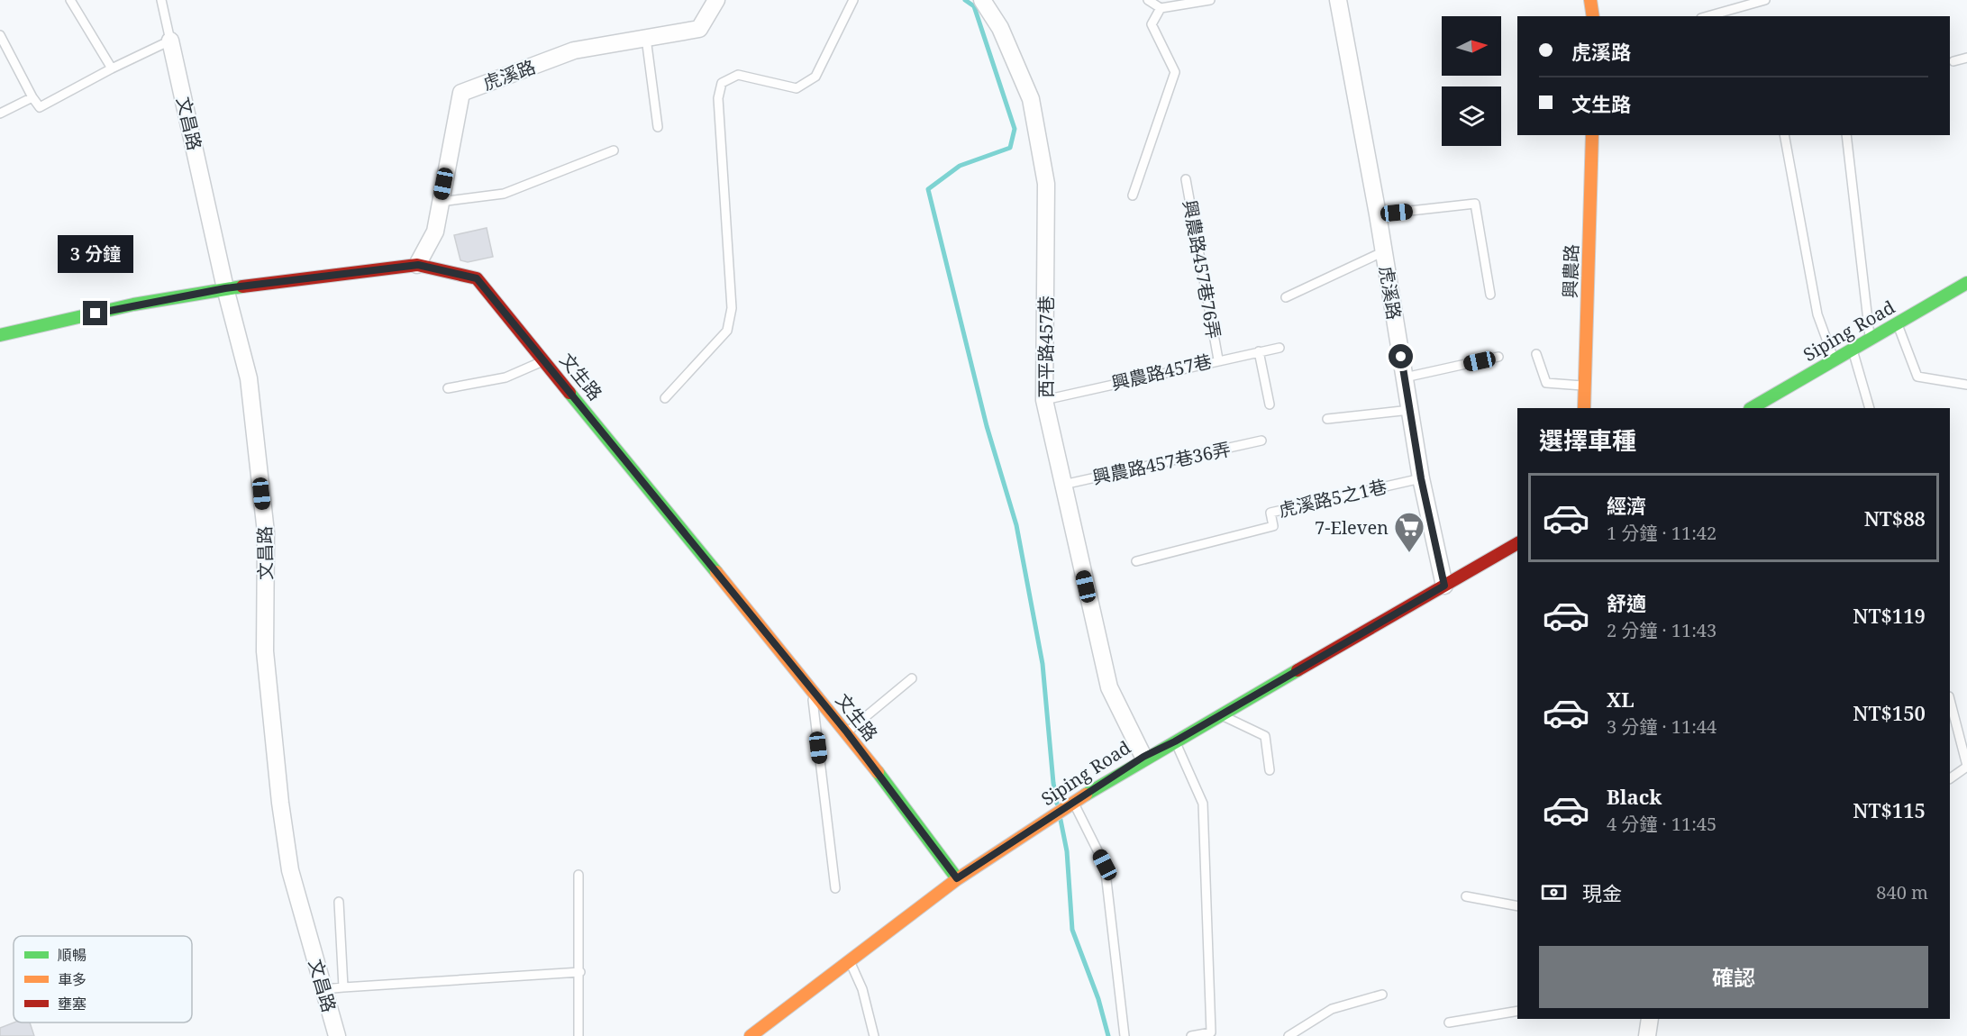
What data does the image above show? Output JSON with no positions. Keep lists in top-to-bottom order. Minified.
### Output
{"streets":{"street":["虎溪路","文昌路","興農路","Siping Road","西平路457巷","文生路"],"lane":["興農路457巷76弄","興農路457巷","興農路457巷36弄","虎溪路5之1巷"]},"crossings":[["虎溪路","Siping Road"],["虎溪路","文生路"],["虎溪路","虎溪路5之1巷"],["文昌路","文生路"],["興農路457巷76弄","興農路457巷"],["Siping Road","西平路457巷"],["Siping Road","文生路"],["西平路457巷","興農路457巷"],["西平路457巷","興農路457巷36弄"]],"places":{"supermarket":["7-Eleven"]},"legend":["順暢","車多","壅塞"],"north":"right","page":{"banner":["虎溪路","文生路"],"bubble":"3 分鐘","heading":"選擇車種","list":[{"name":"經濟","note":"1 分鐘 · 11:42","value":"NT$88"},{"name":"舒適","note":"2 分鐘 · 11:43","value":"NT$119"},{"name":"XL","note":"3 分鐘 · 11:44","value":"NT$150"},{"name":"Black","note":"4 分鐘 · 11:45","value":"NT$115"}],"pay":["現金","840 m"],"buttons":"確認"}}
